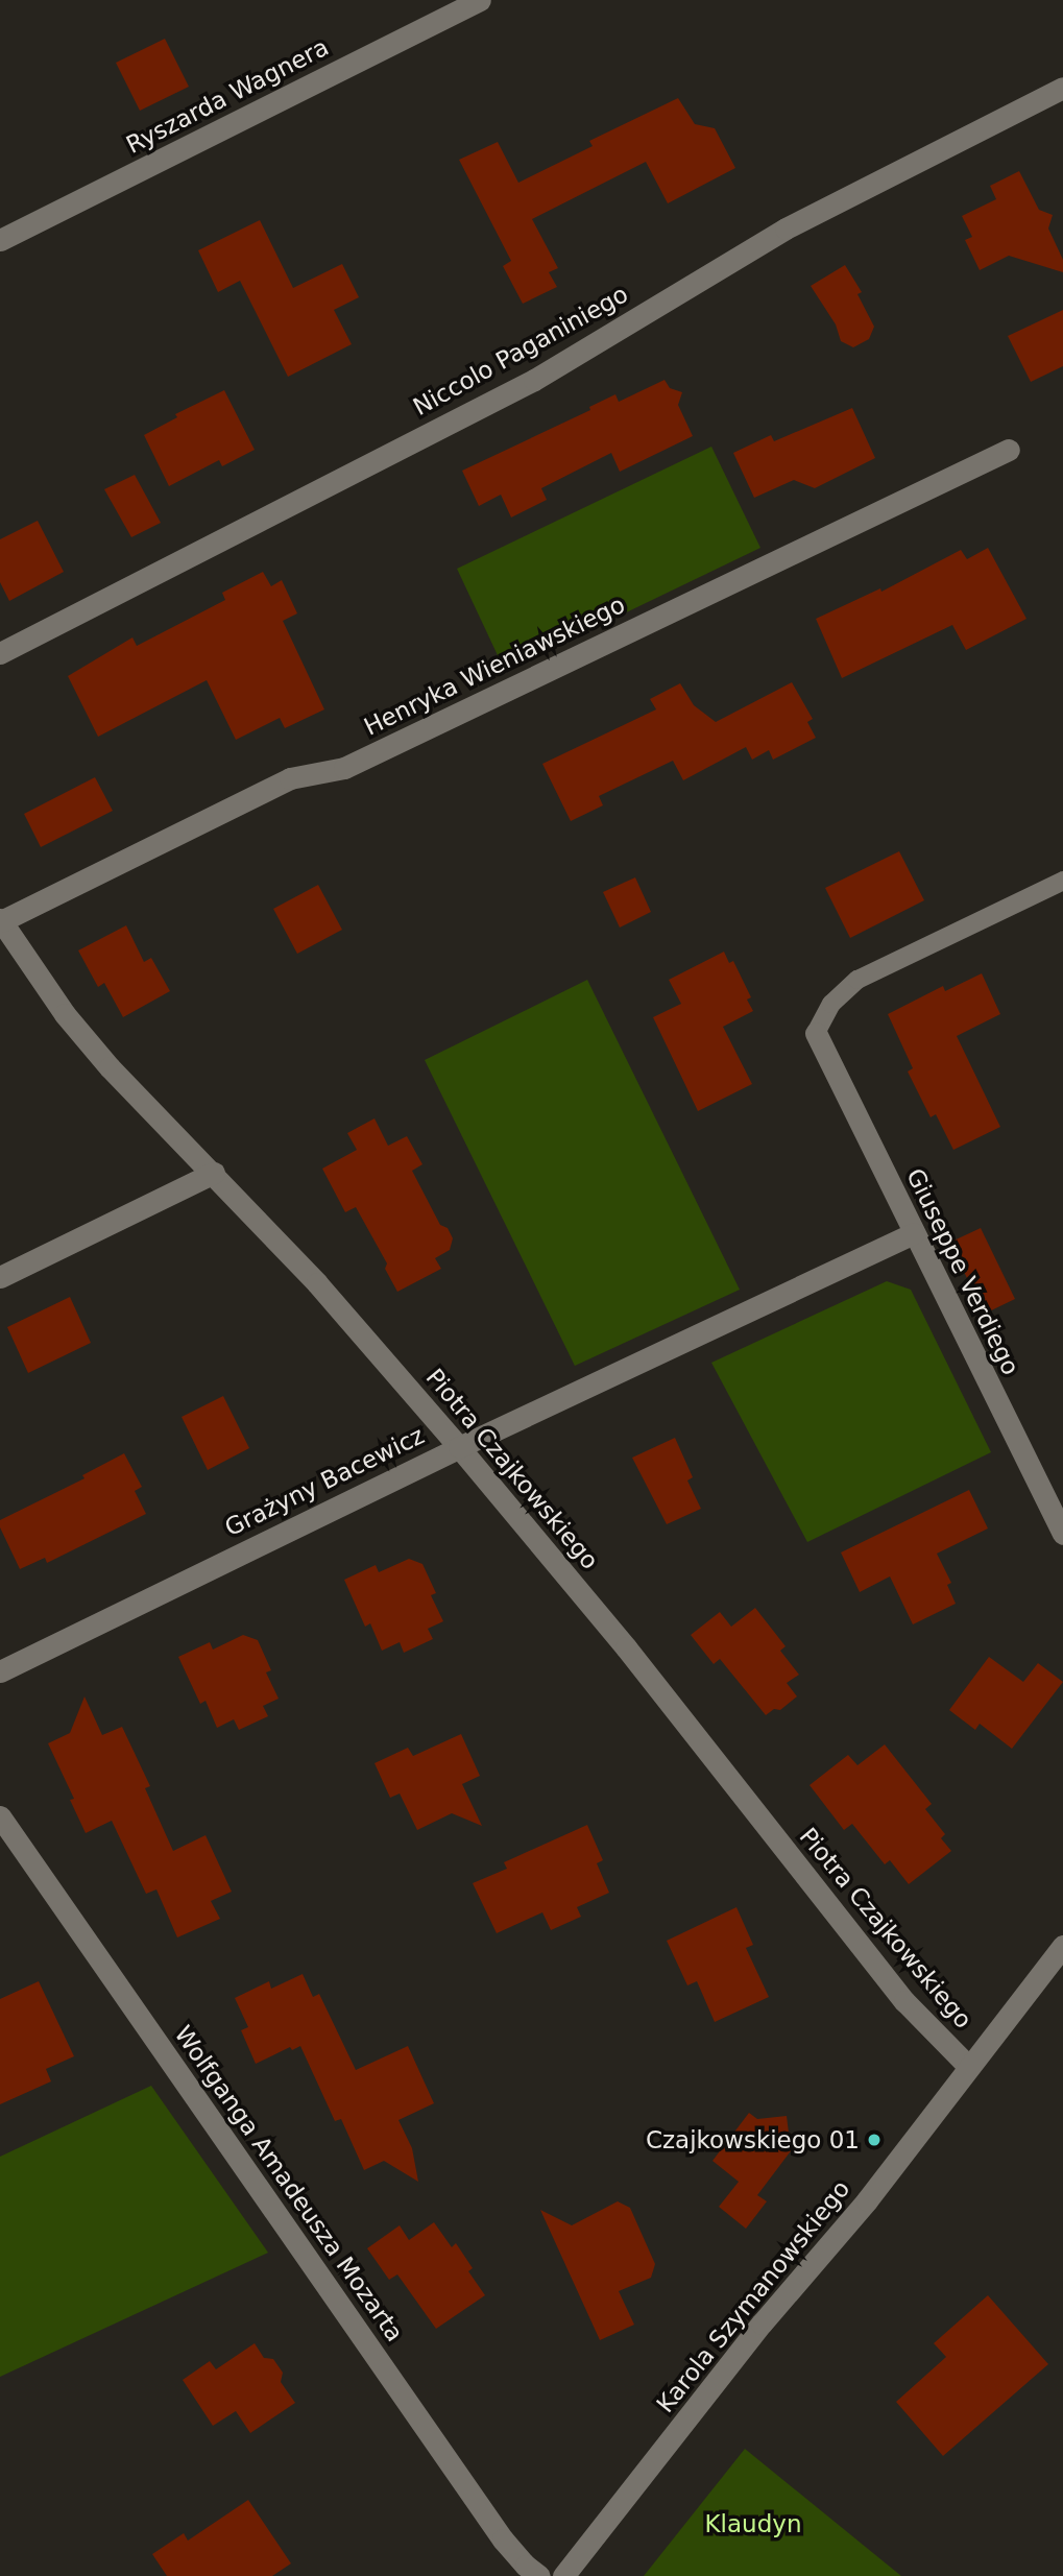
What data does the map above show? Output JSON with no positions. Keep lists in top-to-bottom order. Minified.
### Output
{"streets":{"street":["Ryszarda Wagnera","Niccolo Paganiniego","Henryka Wieniawskiego","Giuseppe Verdiego","Piotra Czajkowskiego","Grażyny Bacewicz","Wolfganga Amadeusza Mozarta","Karola Szymanowskiego"]},"crossings":[["Henryka Wieniawskiego","Piotra Czajkowskiego"],["Giuseppe Verdiego","Grażyny Bacewicz"],["Piotra Czajkowskiego","Grażyny Bacewicz"],["Piotra Czajkowskiego","Karola Szymanowskiego"]],"parks":["Klaudyn"],"places":["Czajkowskiego 01"]}
